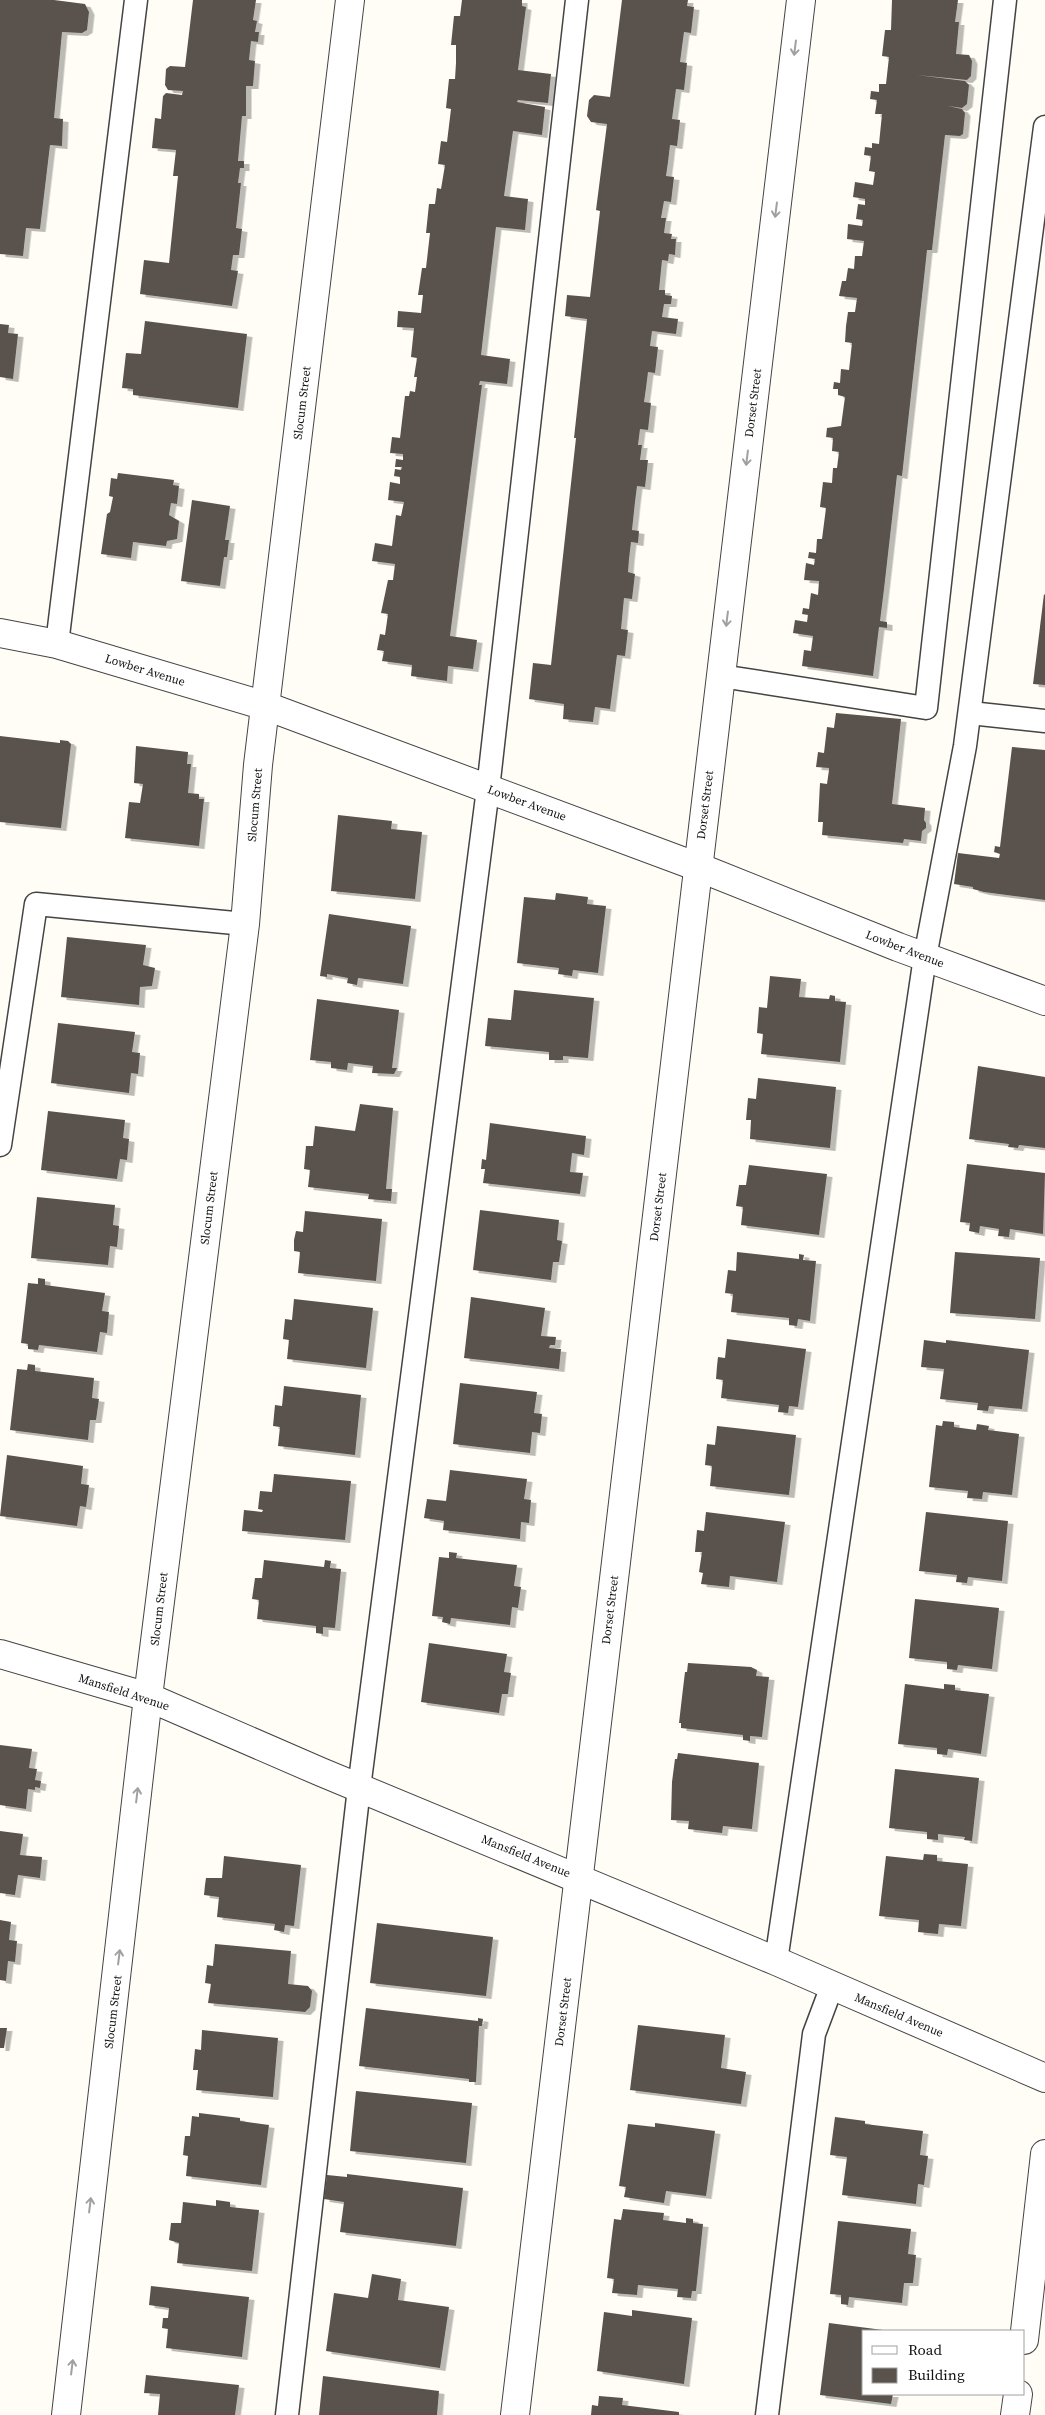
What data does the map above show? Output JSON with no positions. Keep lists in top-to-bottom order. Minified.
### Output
{"streets":{"street":["Slocum Street","Dorset Street","Lowber Avenue","Mansfield Avenue"]},"crossings":[["Slocum Street","Lowber Avenue"],["Slocum Street","Mansfield Avenue"],["Dorset Street","Lowber Avenue"],["Dorset Street","Mansfield Avenue"]],"legend":["Road","Building"]}
